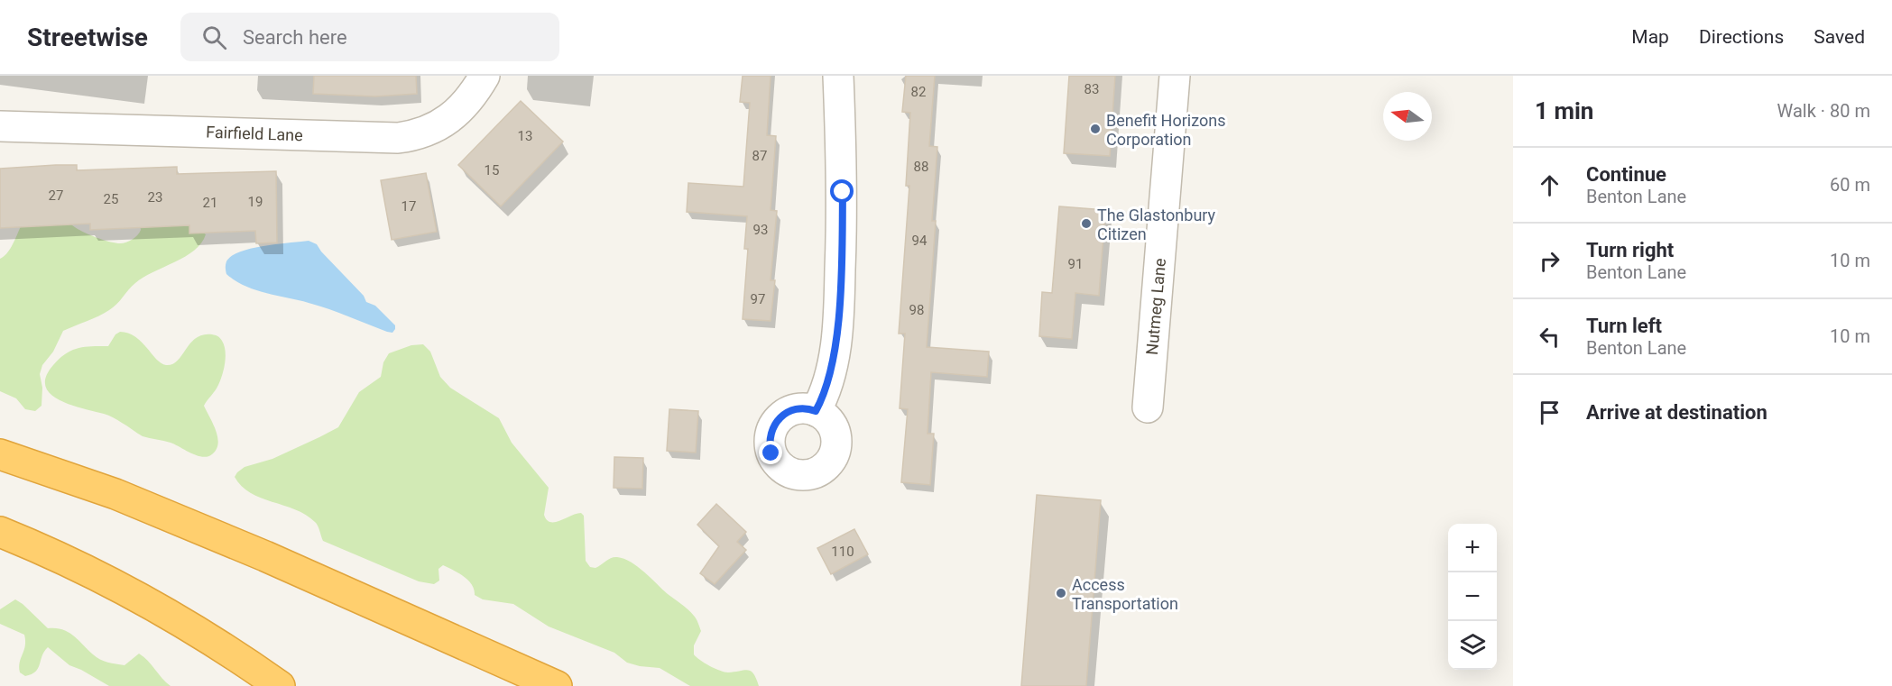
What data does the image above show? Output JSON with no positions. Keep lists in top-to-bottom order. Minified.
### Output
{"streets":{"street":["Fairfield Lane","Nutmeg Lane"]},"places":["Benefit Horizons Corporation","The Glastonbury Citizen","Access Transportation"],"house_numbers":["83","82","13","87","88","15","27","23","25","19","21","17","93","94","91","97","98","110"],"north":"left","page":{"header":"Streetwise","search":"Search here","nav":["Map","Directions","Saved"],"heading":["1 min","Walk · 80 m"],"list":[["Continue","Benton Lane","60 m"],["Turn right","Benton Lane","10 m"],["Turn left","Benton Lane","10 m"],"Arrive at destination"],"map_buttons":["+","−"]}}
